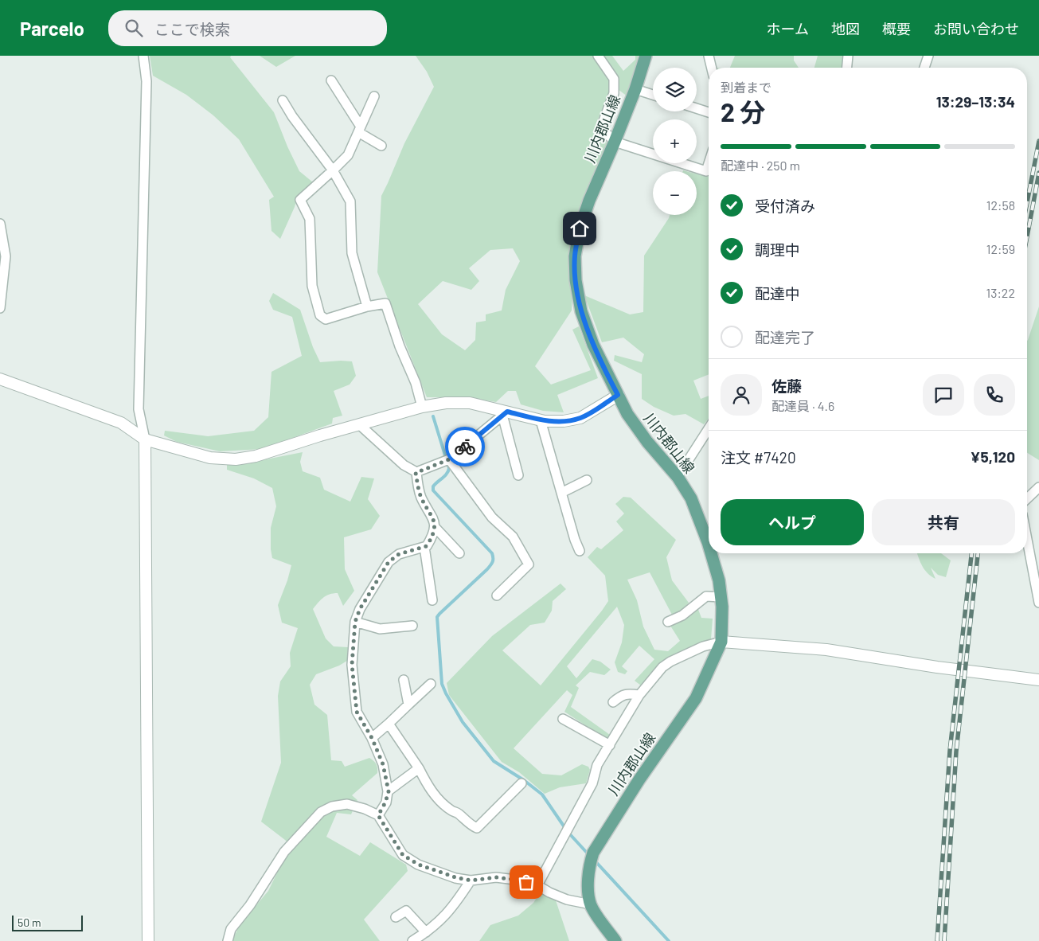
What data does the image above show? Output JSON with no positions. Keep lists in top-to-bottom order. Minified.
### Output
{"streets":{"main road":["川内郡山線"]},"scale_bar":"50 m","page":{"header":"Parcelo","search":"ここで検索","nav":["ホーム","地図","概要","お問い合わせ"],"map_buttons":["+","−"],"heading":["2 分","到着まで","13:29–13:34"],"panel":["佐藤","配達員 · 4.6","注文 #7420","¥5,120"],"bar":"配達中 · 250 m","list":[["受付済み","12:58"],["調理中","12:59"],["配達中","13:22"],"配達完了"],"buttons":["ヘルプ","共有"],"scale":"50 m"}}
